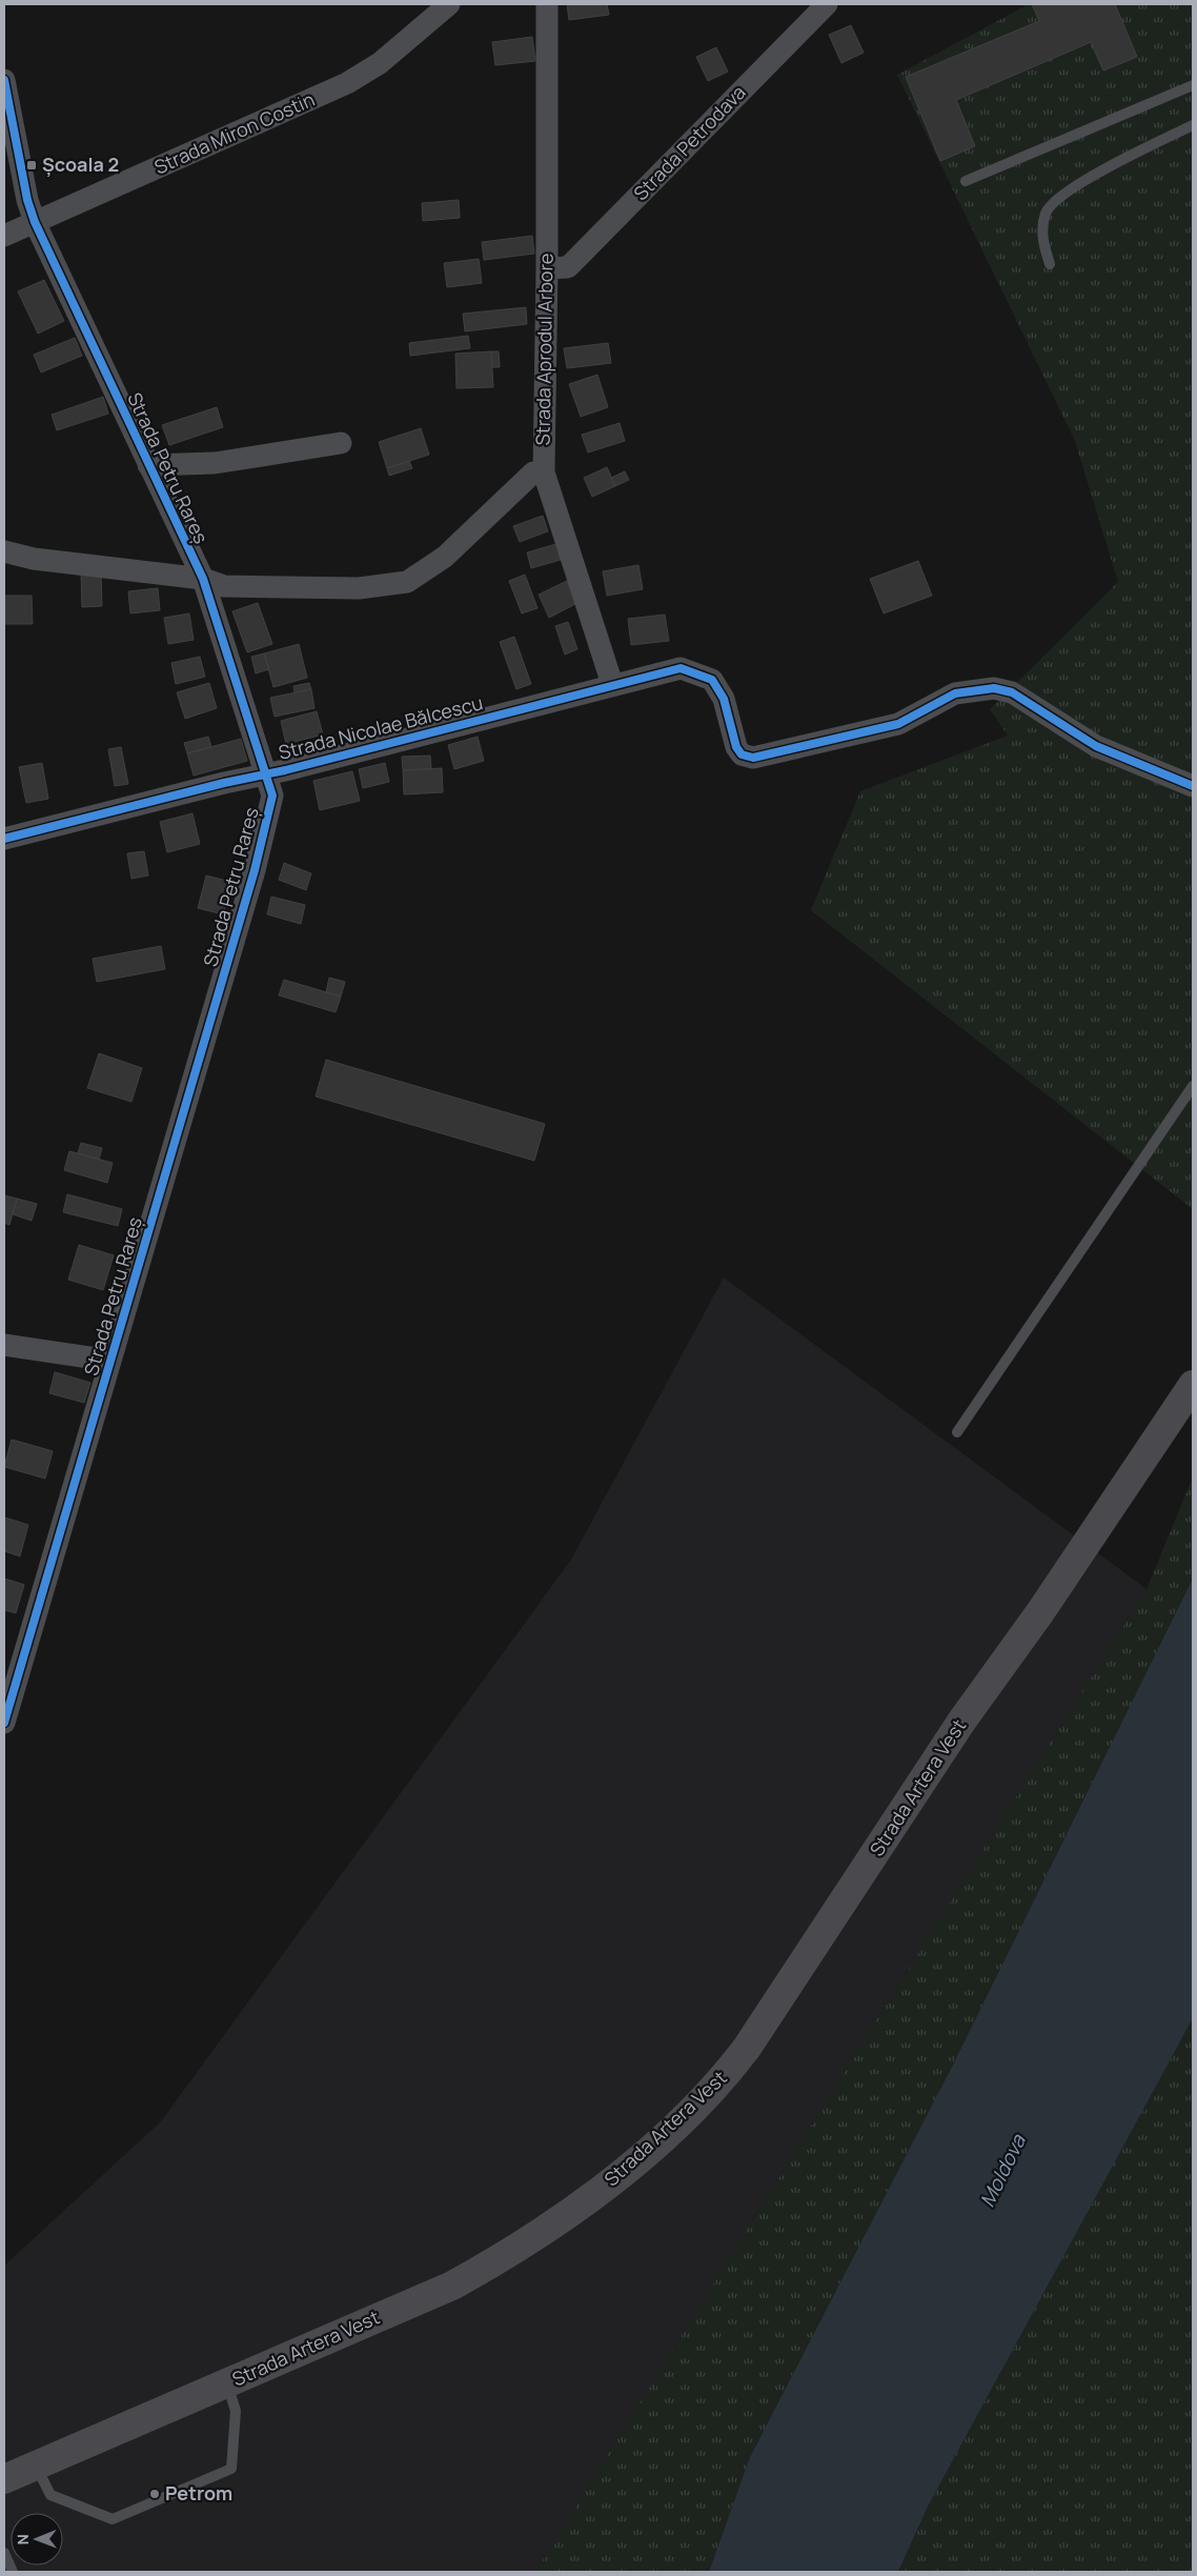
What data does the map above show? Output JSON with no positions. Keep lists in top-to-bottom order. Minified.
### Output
{"streets":{"main road":["Strada Artera Vest"],"street":["Strada Miron Costin","Strada Petrodava","Strada Aprodul Arbore","Strada Petru Rareș","Strada Nicolae Bălcescu"]},"crossings":[["Strada Miron Costin","Strada Petru Rareș"],["Strada Petrodava","Strada Aprodul Arbore"],["Strada Aprodul Arbore","Strada Nicolae Bălcescu"],["Strada Petru Rareș","Strada Nicolae Bălcescu"]],"water":["Moldova"],"places":{"transit":["Școala 2"],"other":["Petrom"]},"north":"left"}
